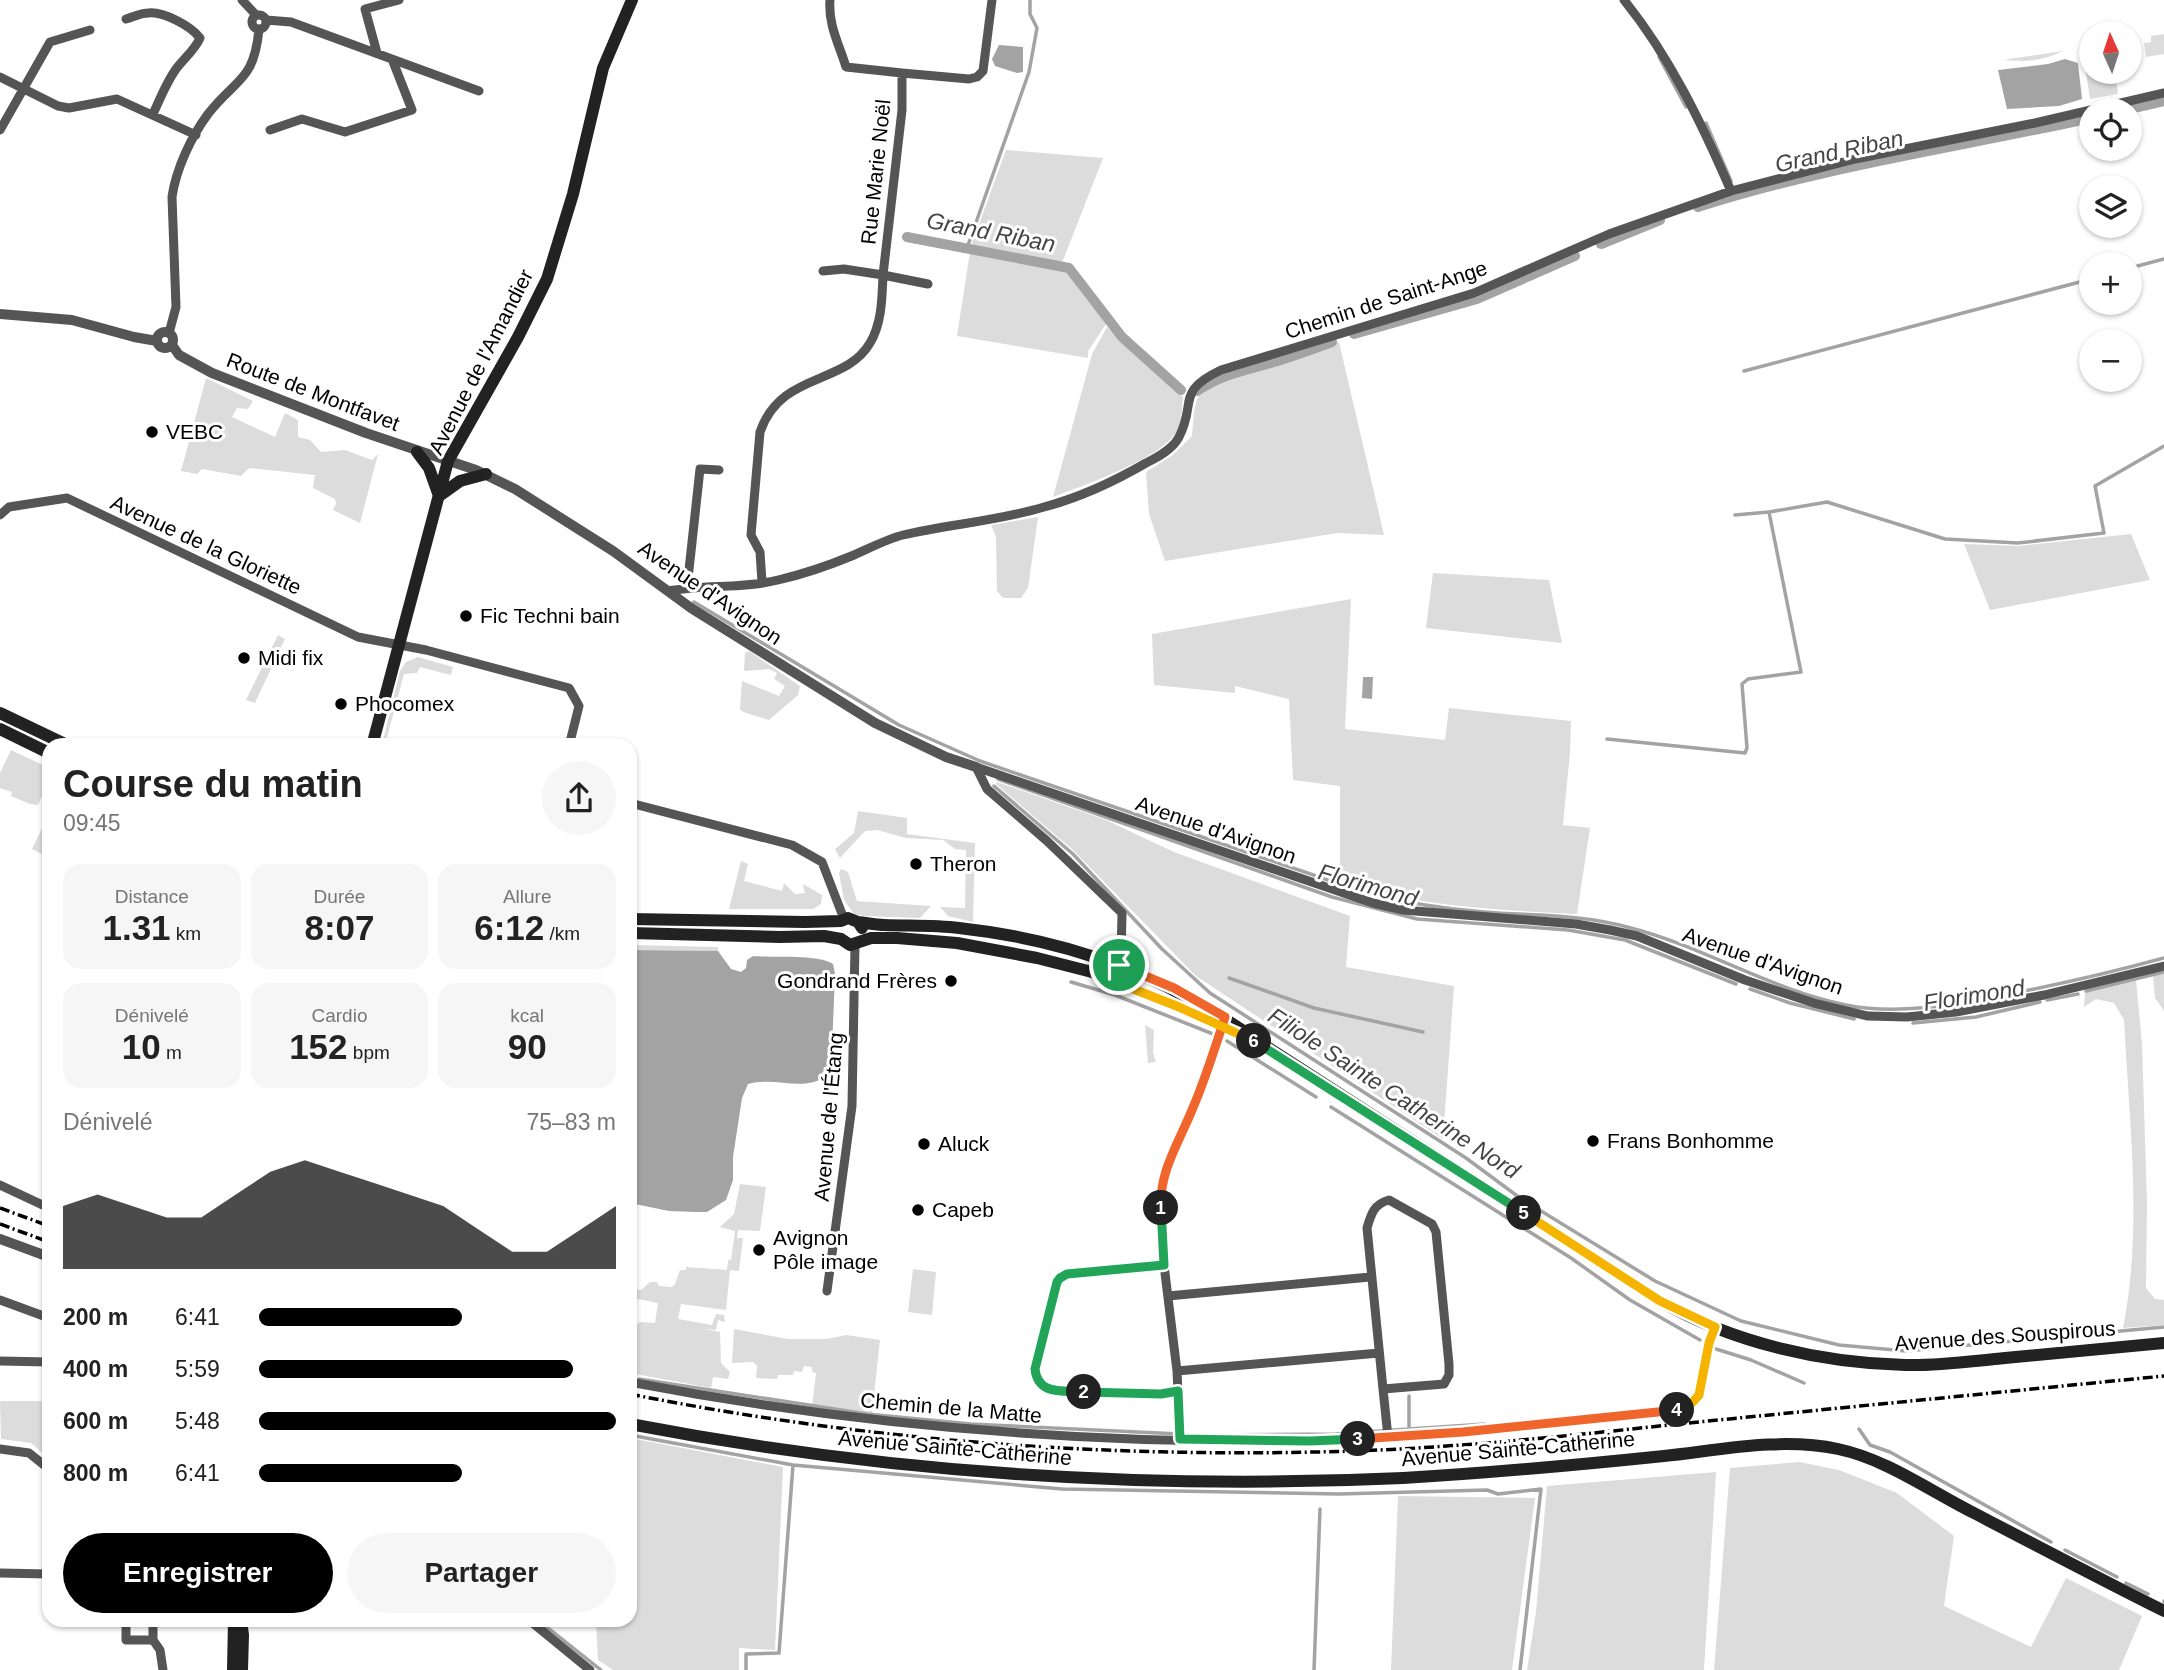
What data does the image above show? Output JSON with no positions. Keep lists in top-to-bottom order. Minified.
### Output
{"streets":{"main road":["Avenue de l'Amandier","Avenue des Souspirous","Avenue Sainte-Catherine"],"street":["Rue Marie Noël","Chemin de Saint-Ange","Route de Montfavet","Avenue de la Gloriette","Avenue d'Avignon","Avenue de l'Étang","Chemin de la Matte"]},"crossings":[["Rue Marie Noël","Chemin de Saint-Ange"],["Chemin de Saint-Ange","Avenue d'Avignon"],["Avenue de l'Amandier","Route de Montfavet"],["Avenue de l'Amandier","Avenue de la Gloriette"],["Avenue de l'Amandier","Avenue d'Avignon"],["Route de Montfavet","Avenue d'Avignon"],["Avenue de l'Étang","Avenue des Souspirous"],["Avenue des Souspirous","Chemin de la Matte"]],"water":["Grand Riban","Florimond","Filiole Sainte Catherine Nord"],"places":["VEBC","Fic Techni bain","Midi fix","Phocomex","Theron","Gondrand Frères","Frans Bonhomme","Aluck","Capeb","Avignon Pôle image"],"north":"top","page":{"map_buttons":["+","−"],"heading":["Course du matin","09:45"],"stats":[["Distance","1.31 km"],["Durée","8:07"],["Allure","6:12 /km"],["Dénivelé","10 m"],["Cardio","152 bpm"],["kcal","90"]],"pins":["6","1","5","2","4","3"],"chart":["Dénivelé","75–83 m"],"list":[{"name":"200 m","note":"6:41"},{"name":"400 m","note":"5:59"},{"name":"600 m","note":"5:48"},{"name":"800 m","note":"6:41"}],"buttons":["Enregistrer","Partager"]}}
